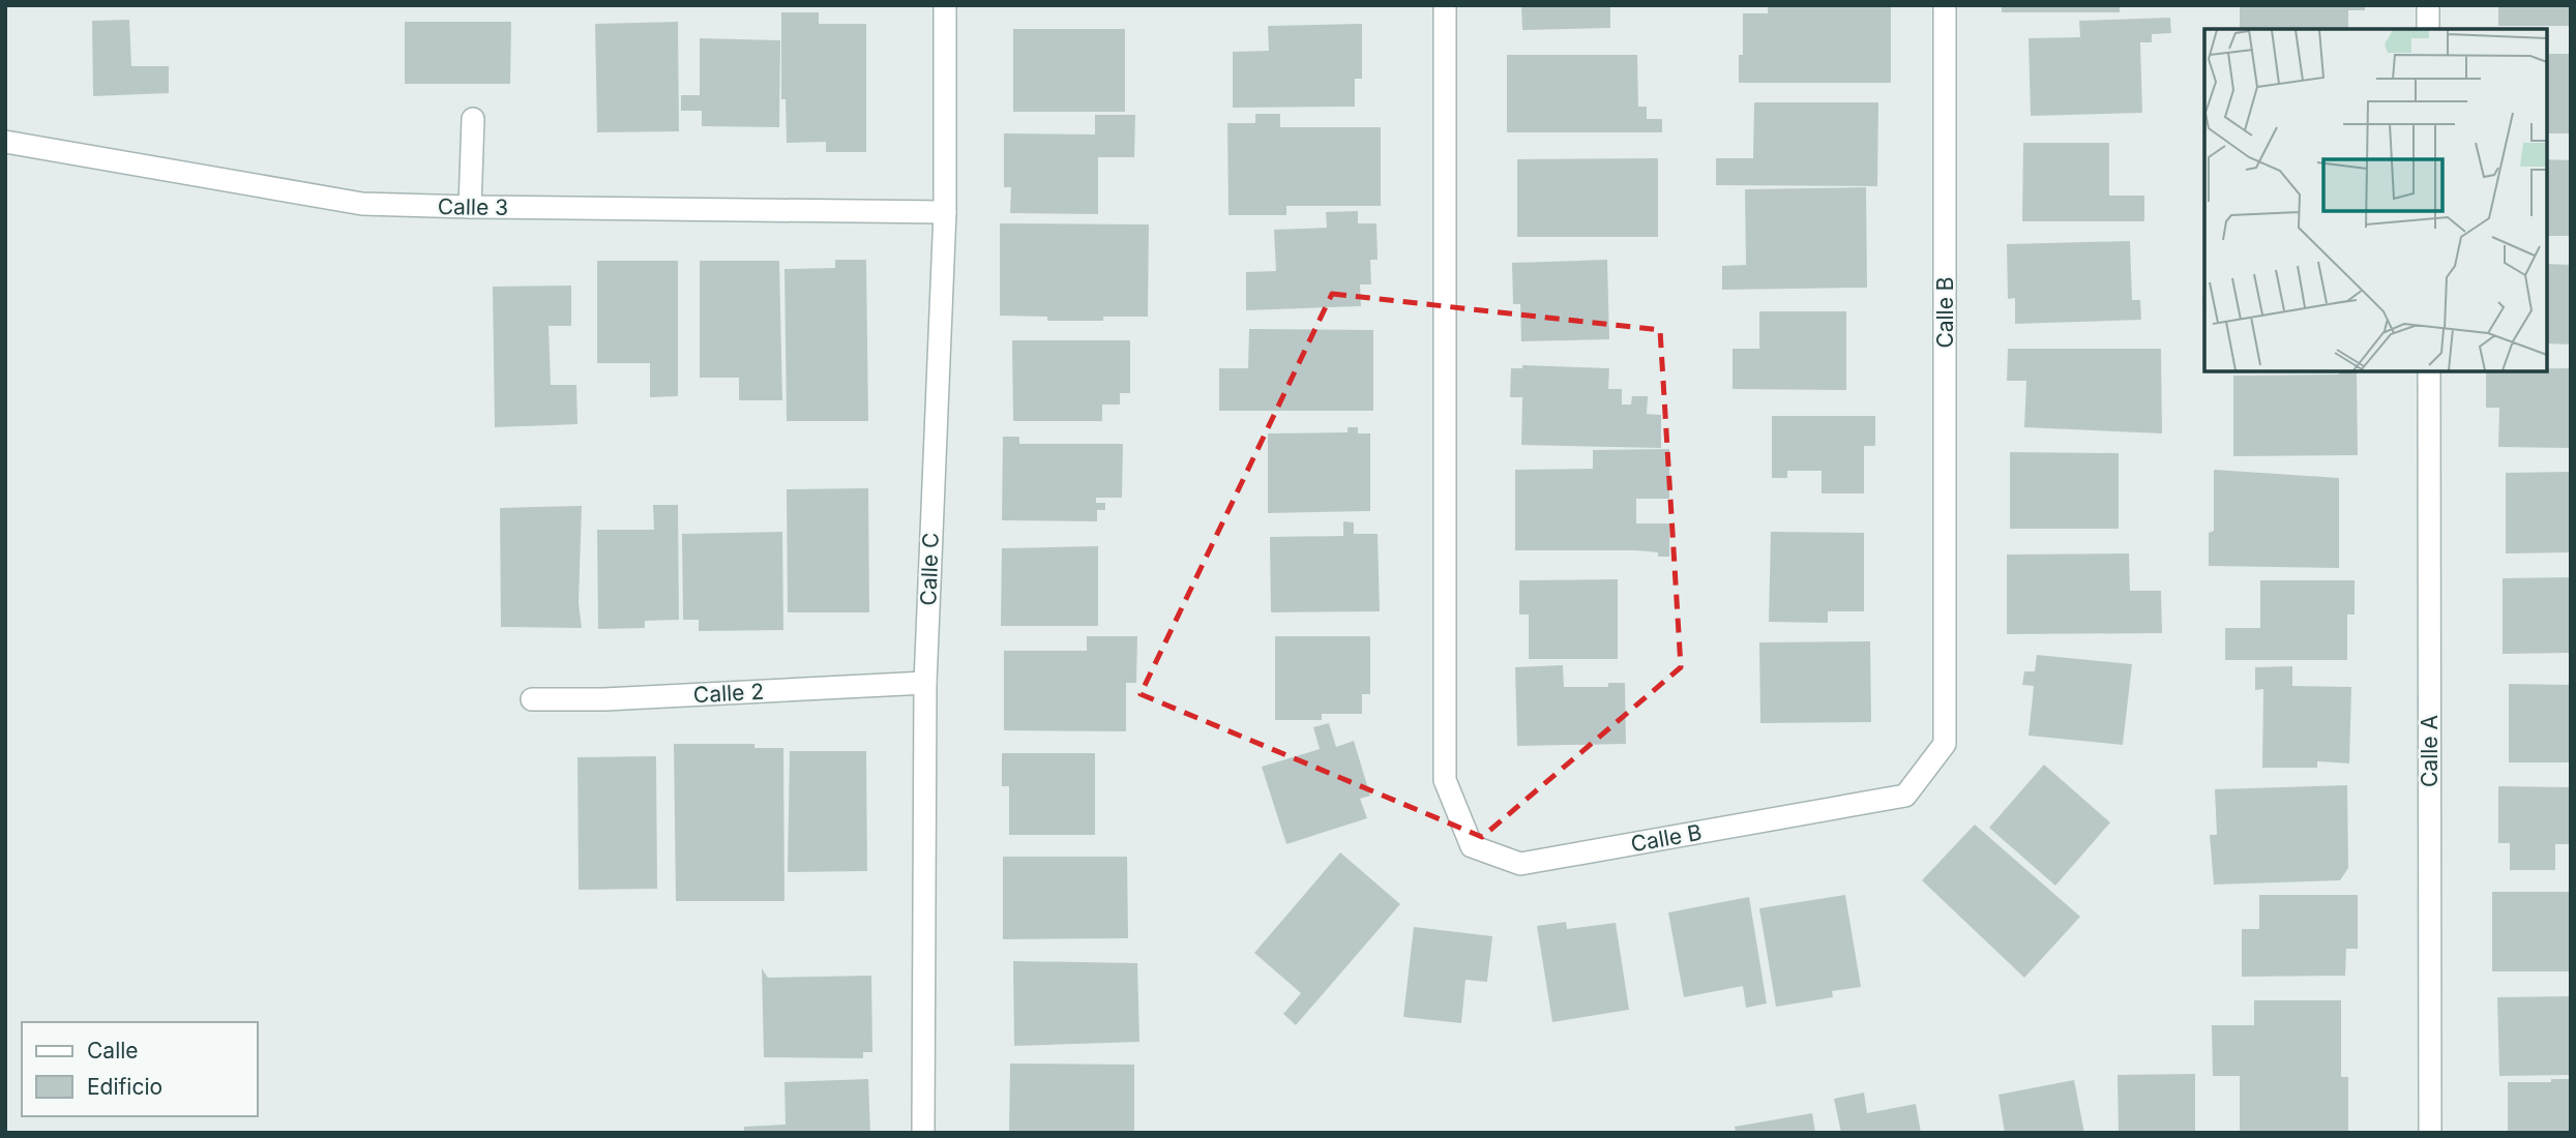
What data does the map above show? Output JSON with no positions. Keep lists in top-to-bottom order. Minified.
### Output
{"streets":{"street":["Calle 3","Calle B","Calle C","Calle 2","Calle A"]},"crossings":[["Calle 3","Calle C"],["Calle C","Calle 2"]],"legend":["Calle","Edificio"]}
